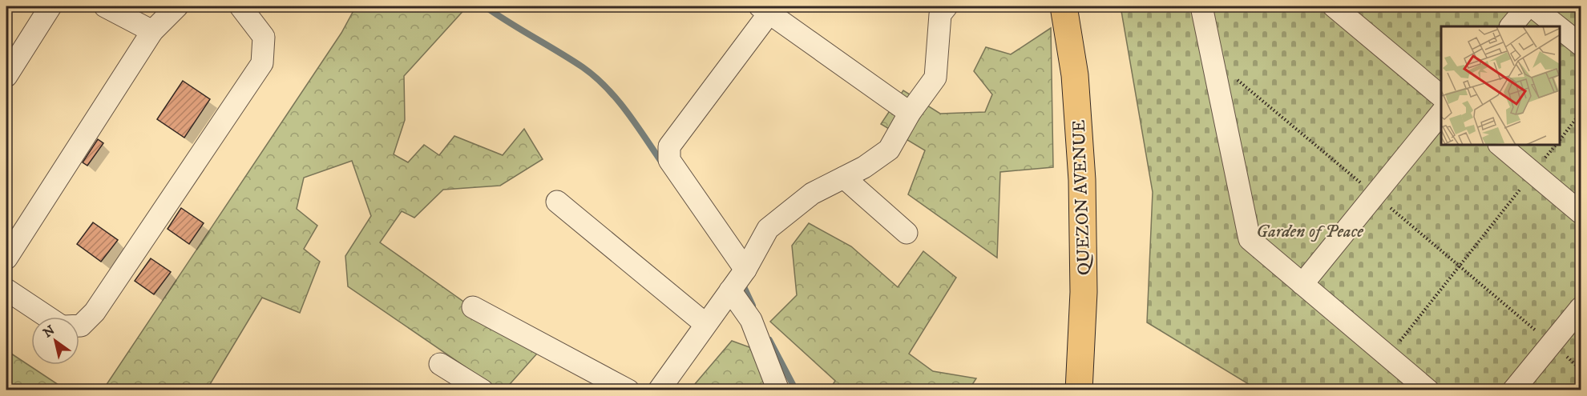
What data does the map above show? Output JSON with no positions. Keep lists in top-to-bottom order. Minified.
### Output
{"streets":{"main road":["QUEZON AVENUE"]},"parks":["Garden of Peace"],"north":"top left"}
